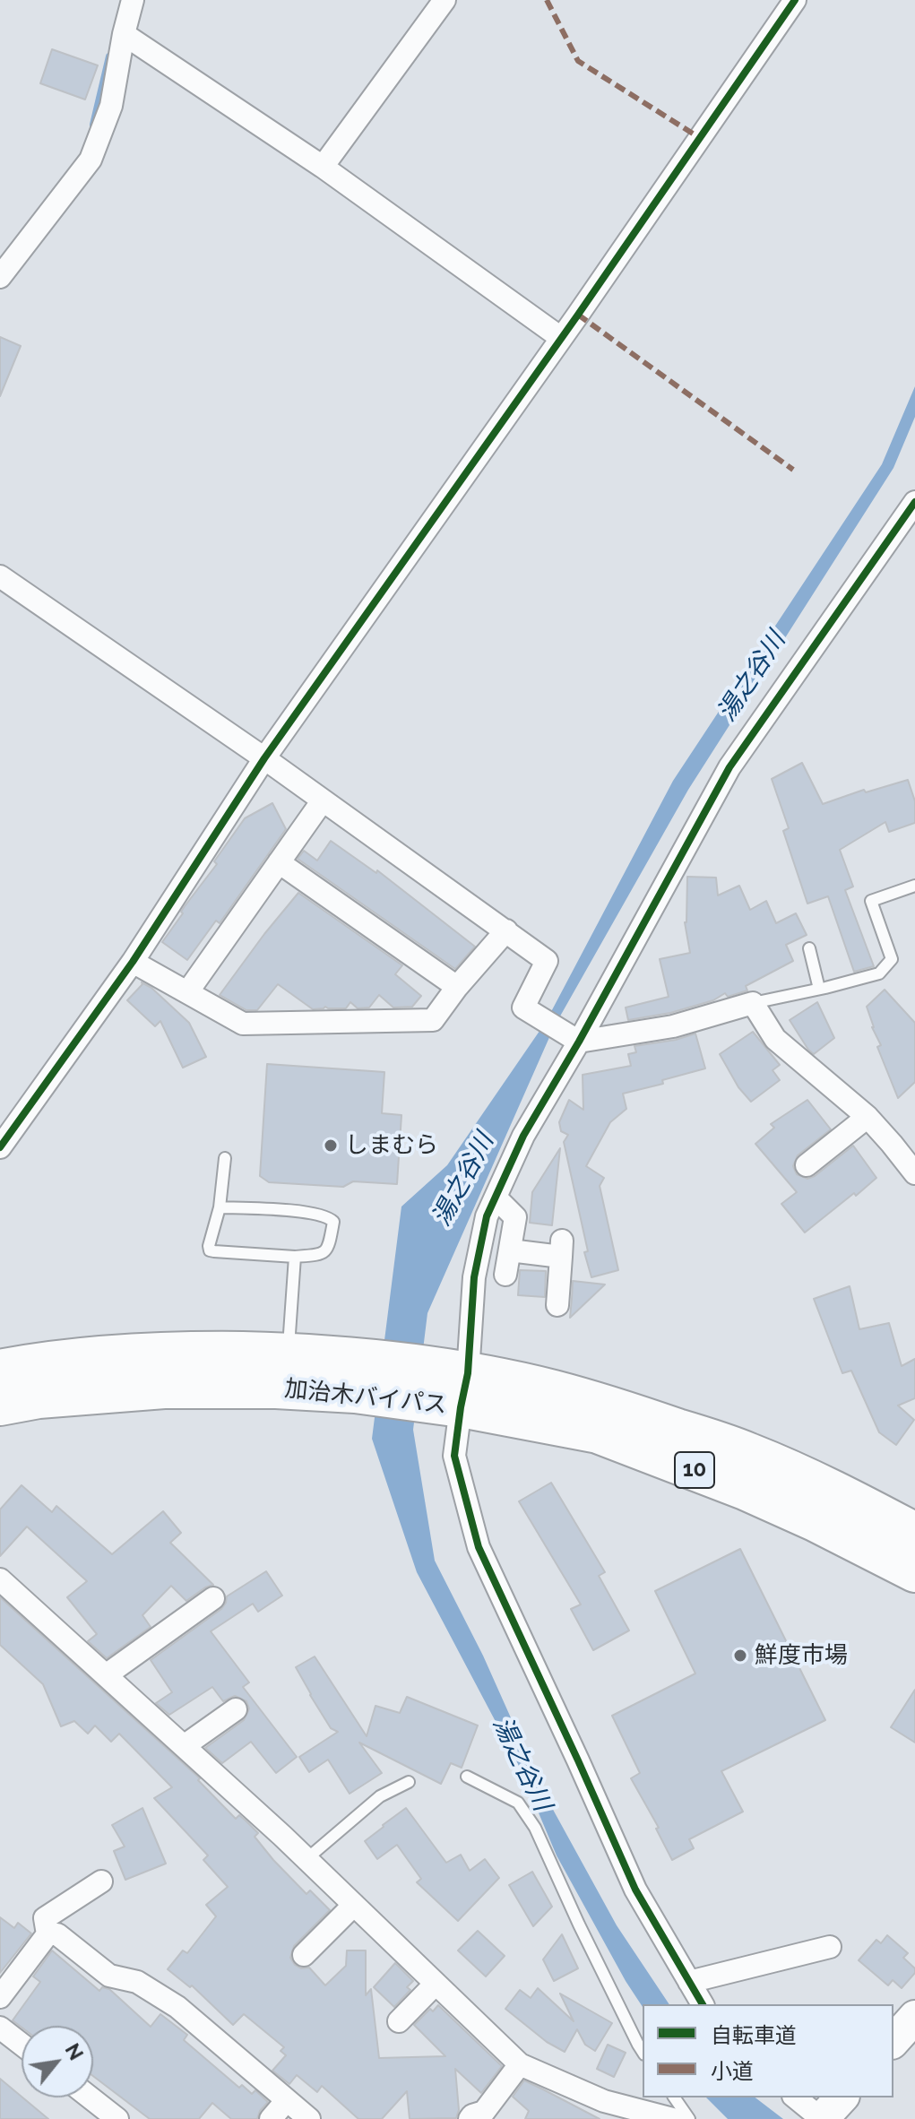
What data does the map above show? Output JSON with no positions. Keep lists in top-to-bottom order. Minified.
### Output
{"streets":{"highway":["加治木バイパス","10"]},"water":["湯之谷川"],"places":["しまむら","鮮度市場"],"legend":["自転車道","小道"],"north":"top right"}
